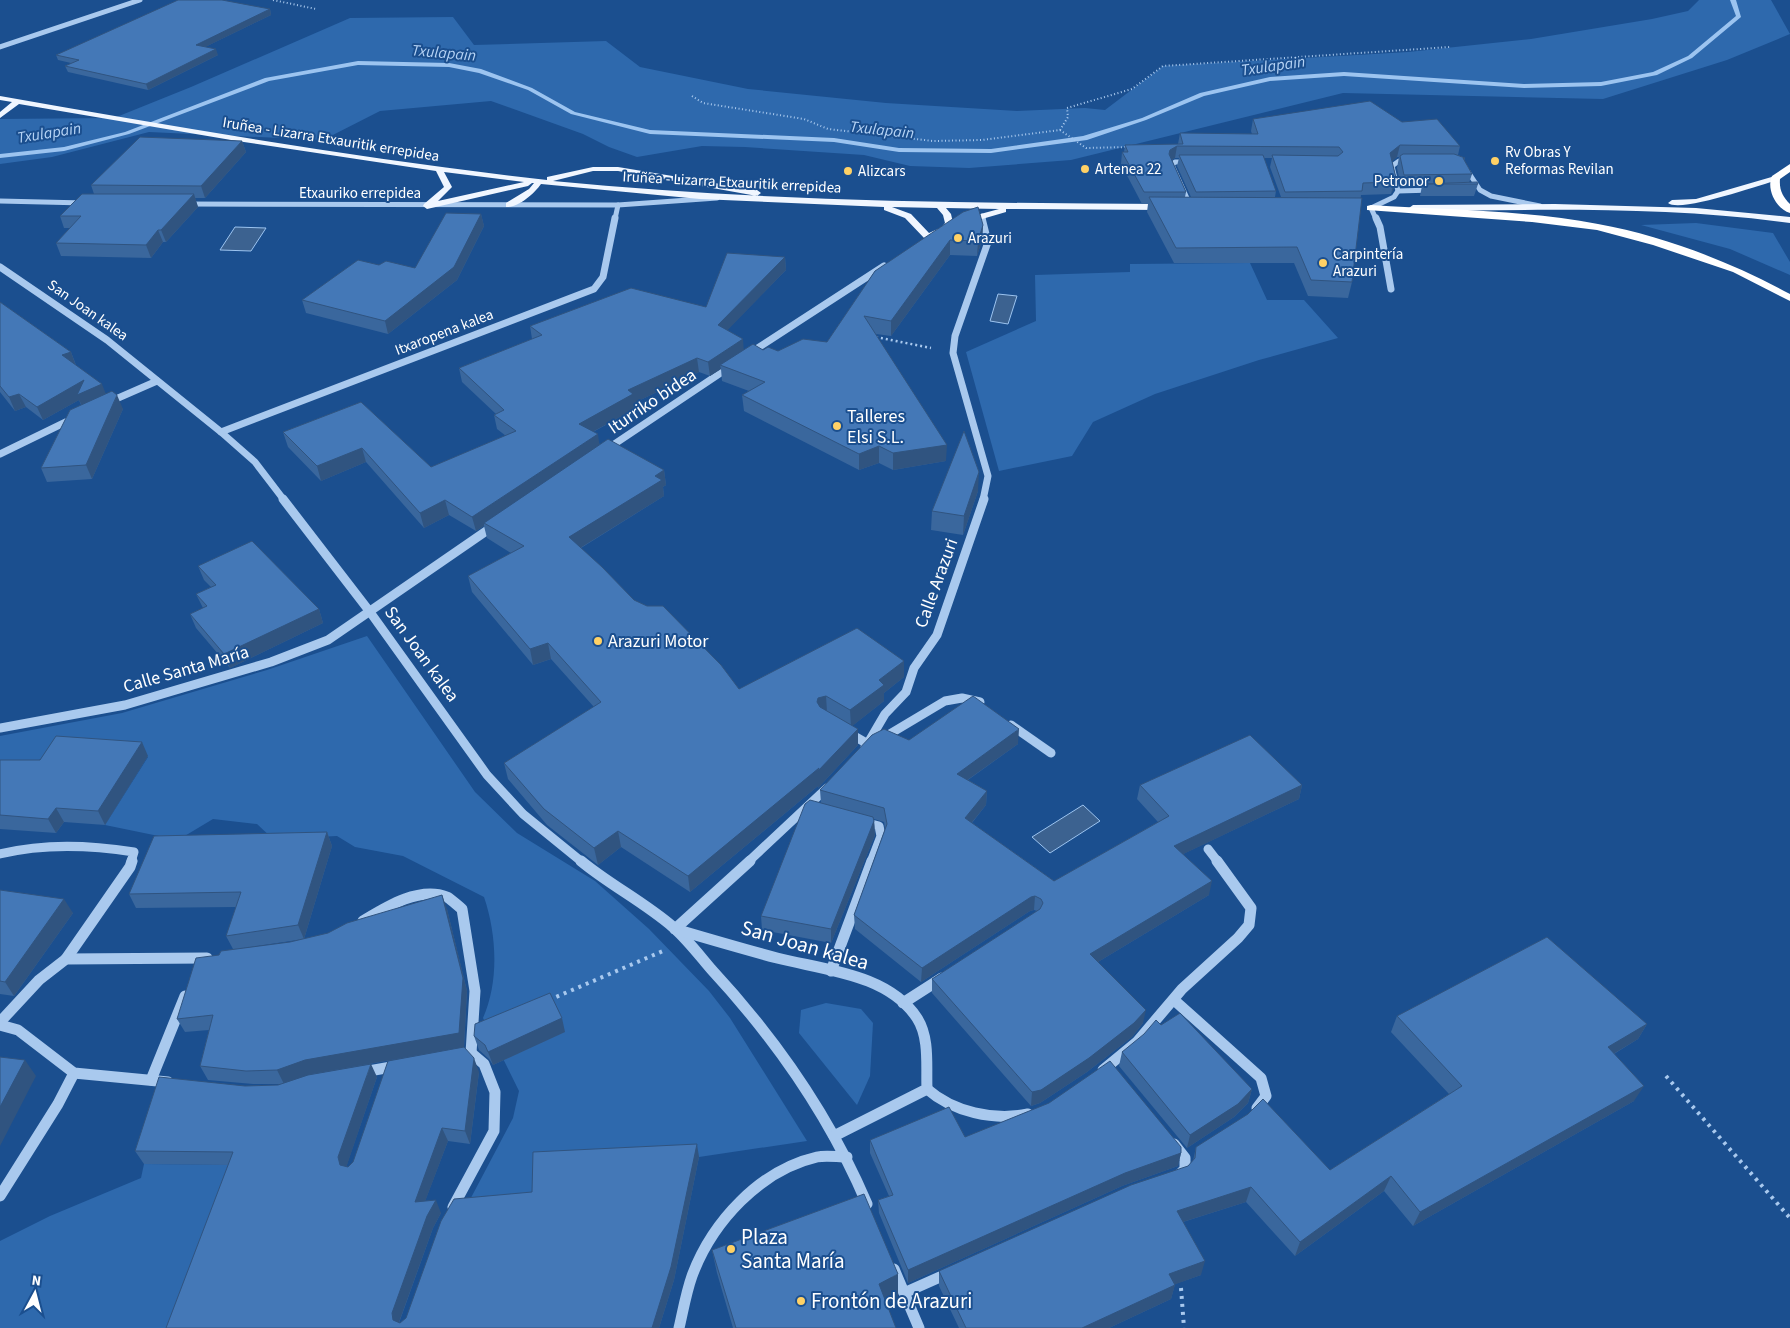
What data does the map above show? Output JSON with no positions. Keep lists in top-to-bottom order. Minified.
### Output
{"streets":{"main road":["Iruñea - Lizarra Etxauritik errepidea"],"street":["Etxauriko errepidea","San Joan kalea","Itxaropena kalea","Iturriko bidea","Calle Arazuri","Calle Santa María"]},"crossings":[["Iruñea - Lizarra Etxauritik errepidea","Etxauriko errepidea"],["Etxauriko errepidea","Itxaropena kalea"],["San Joan kalea","Itxaropena kalea"],["San Joan kalea","Calle Santa María"]],"water":["Txulapain"],"places":["Rv Obras Y Reformas Revilan","Artenea 22","Alizcars","Petronor","Arazuri","Carpintería Arazuri","Talleres Elsi S.L.","Arazuri Motor","Plaza Santa María","Frontón de Arazuri"],"north":"top"}
